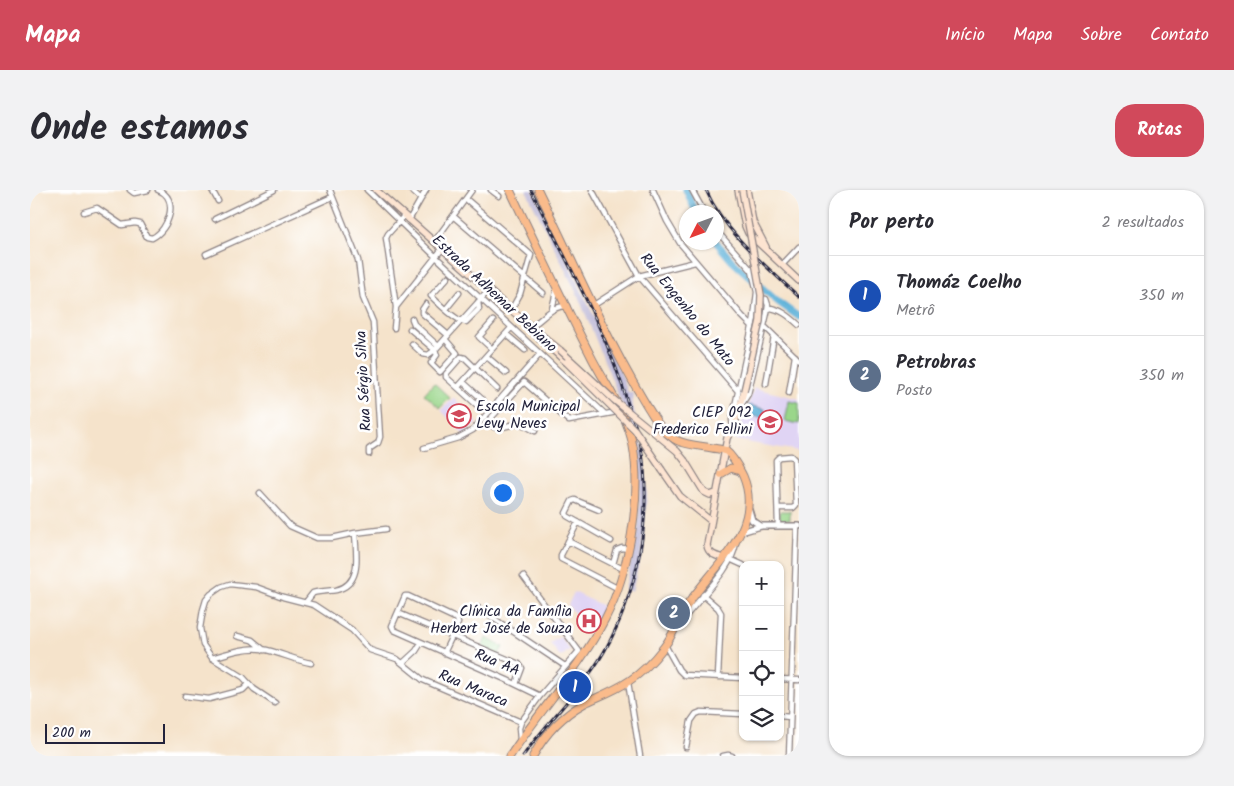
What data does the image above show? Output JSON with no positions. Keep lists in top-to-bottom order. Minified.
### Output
{"streets":{"main road":["Estrada Adhemar Bebiano"],"street":["Rua Engenho do Mato","Rua Sérgio Silva","Rua AA","Rua Maraca"]},"places":{"school or university":["Escola Municipal Levy Neves","CIEP 092 Frederico Fellini"],"hospital":["Clínica da Família Herbert José de Souza"]},"scale_bar":"200 m","north":"bottom left","page":{"header":"Mapa","nav":["Início","Mapa","Sobre","Contato"],"title":"Onde estamos","buttons":"Rotas","heading":["Por perto","2 resultados"],"list":[{"mark":"1","name":"Thomáz Coelho","note":"Metrô","value":"350 m"},{"mark":"2","name":"Petrobras","note":"Posto","value":"350 m"}],"map_buttons":["+","−"],"pins":["2","1"],"scale":"200 m"}}
